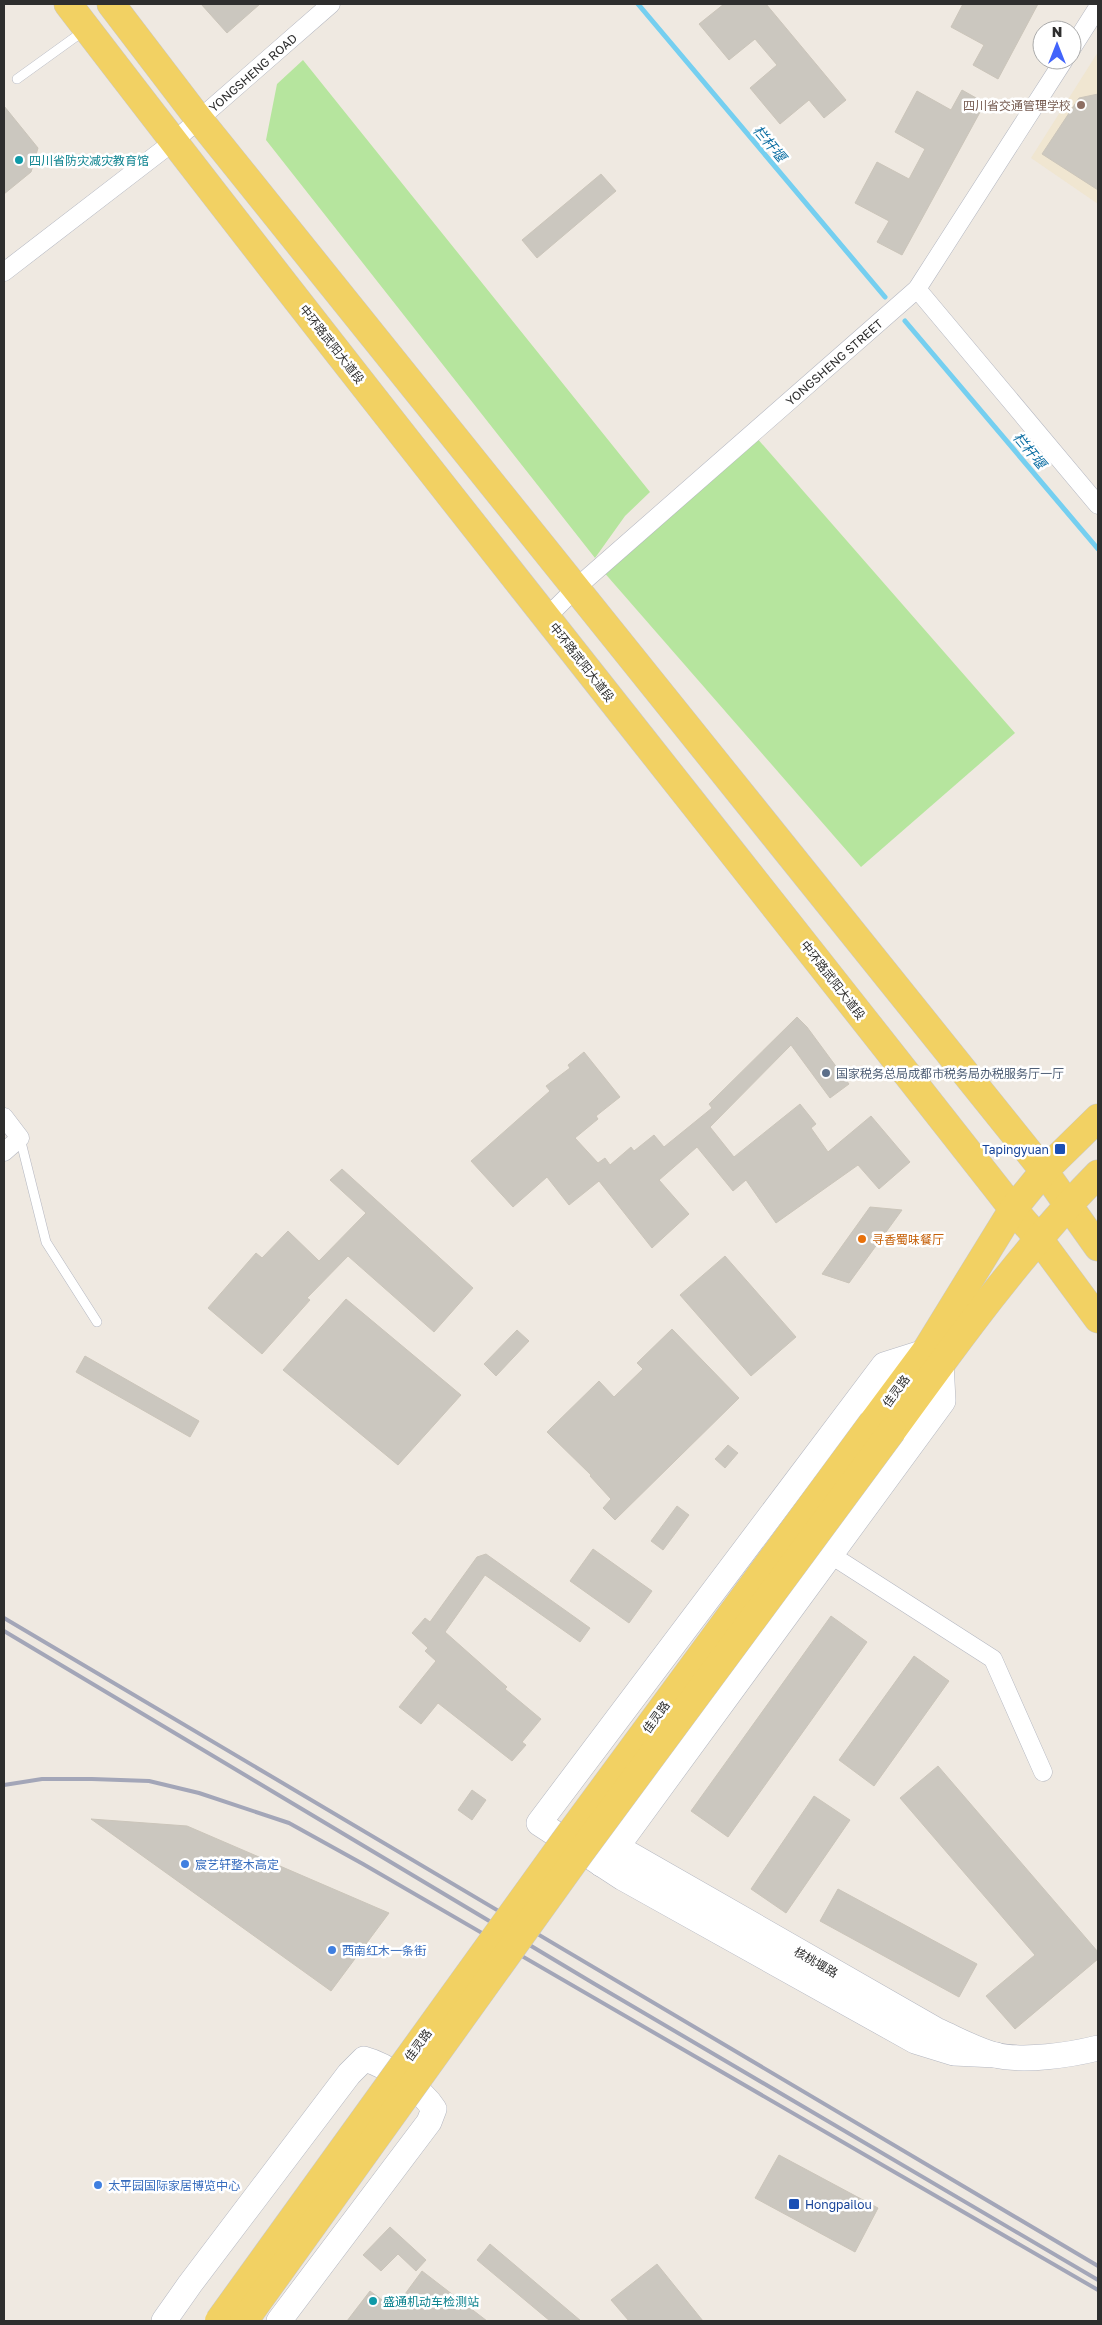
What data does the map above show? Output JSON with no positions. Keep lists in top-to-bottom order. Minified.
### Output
{"streets":{"main road":["中环路武阳大道段","佳灵路"],"street":["YONGSHENG ROAD","YONGSHENG STREET","核桃堰路"]},"crossings":[["YONGSHENG ROAD","中环路武阳大道段"],["中环路武阳大道段","YONGSHENG STREET"],["中环路武阳大道段","佳灵路"],["佳灵路","核桃堰路"]],"water":["栏杆堰"],"places":{"other":["四川省交通管理学校","四川省防灾减灾教育馆","国家税务总局成都市税务局办税服务厅一厅","寻香蜀味餐厅","宸艺轩整木高定","西南红木一条街","太平园国际家居博览中心","盛通机动车检测站"],"transit":["Tapingyuan","Hongpailou"]},"north":"top"}
